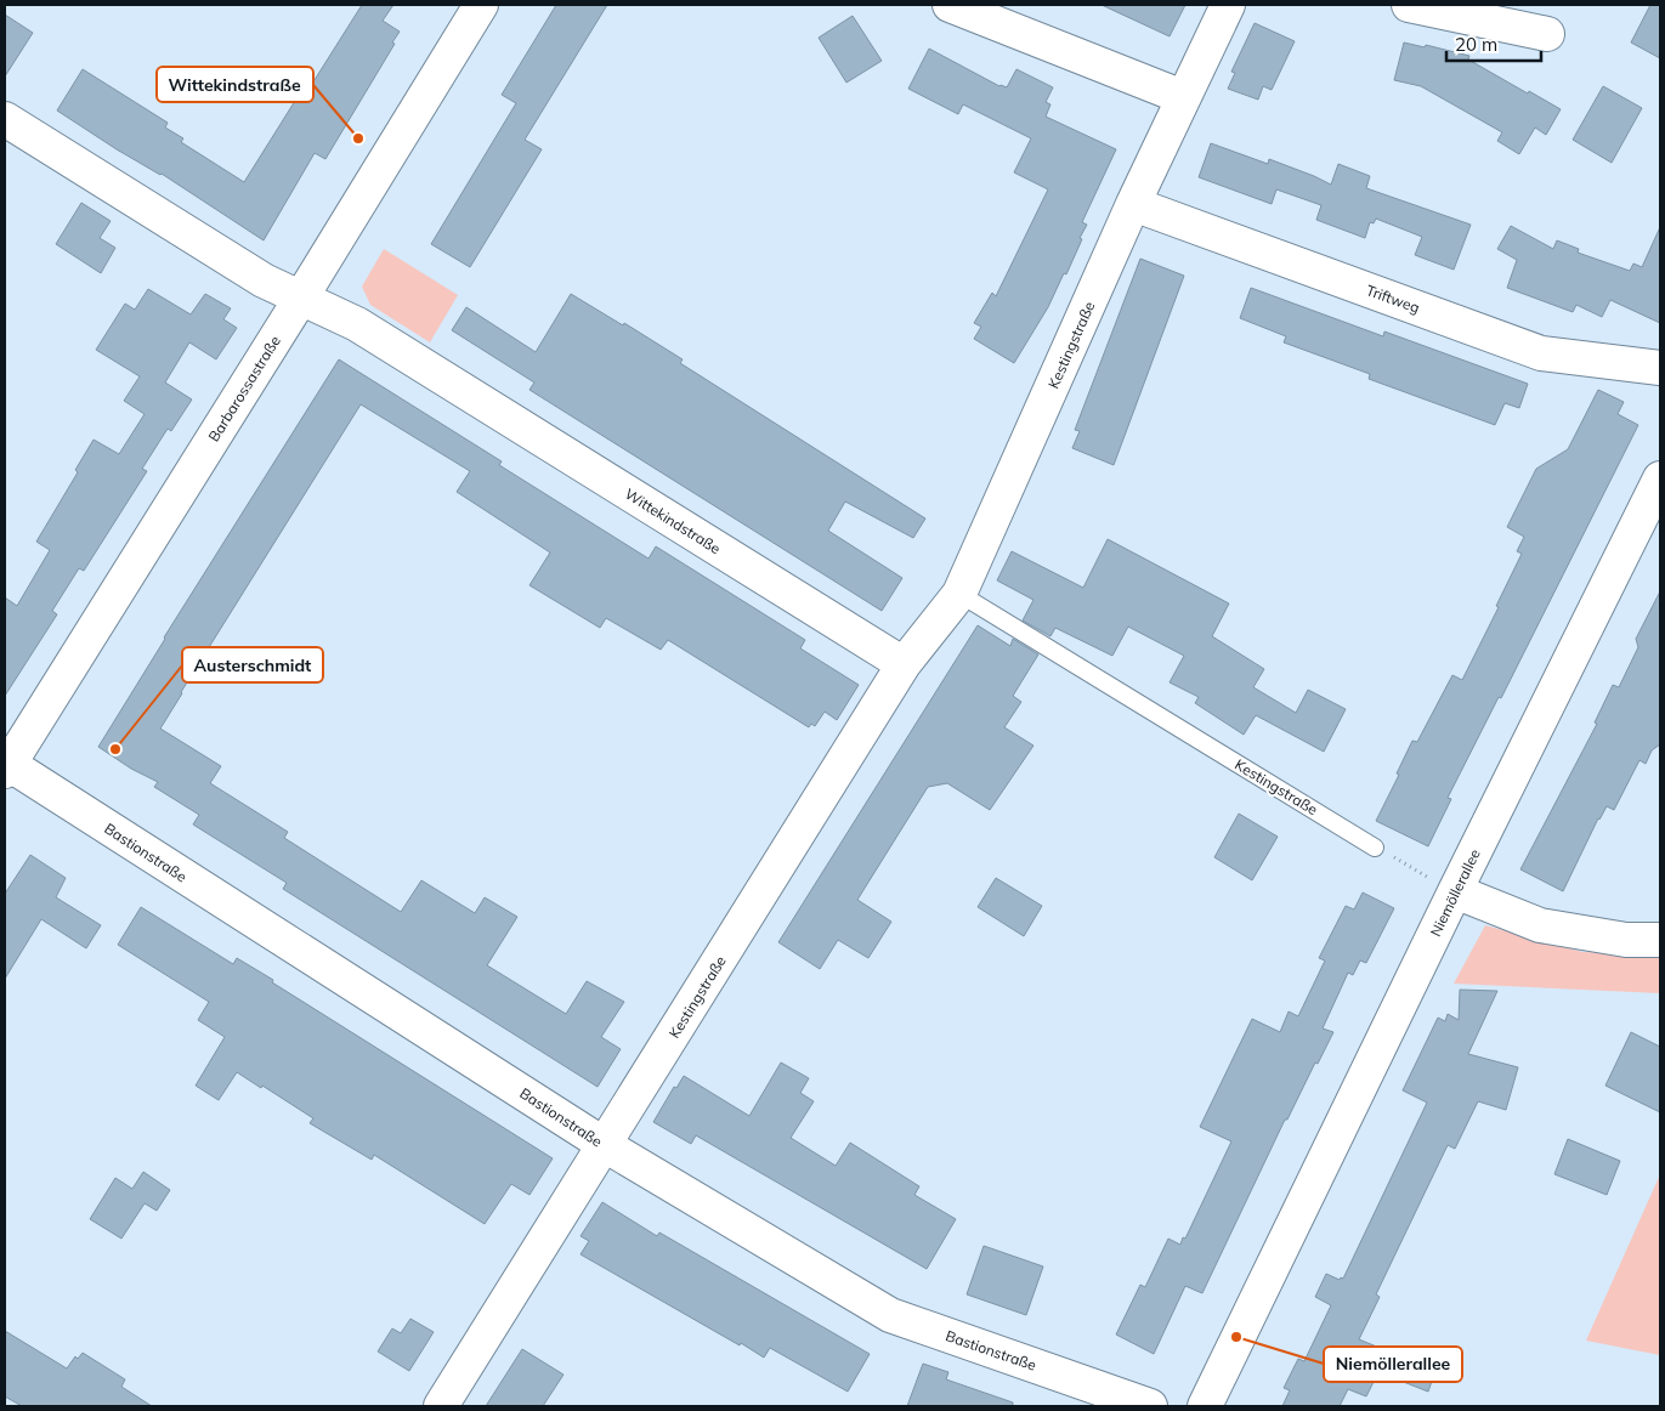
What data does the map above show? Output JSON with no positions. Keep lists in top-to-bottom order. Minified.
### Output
{"streets":{"street":["Triftweg","Kestingstraße","Barbarossastraße","Wittekindstraße","Bastionstraße","Niemöllerallee"]},"crossings":[["Triftweg","Kestingstraße"],["Kestingstraße","Wittekindstraße"],["Kestingstraße","Bastionstraße"],["Barbarossastraße","Wittekindstraße"],["Barbarossastraße","Bastionstraße"]],"places":["Wittekindstraße","Austerschmidt","Niemöllerallee"],"scale_bar":"20 m"}
